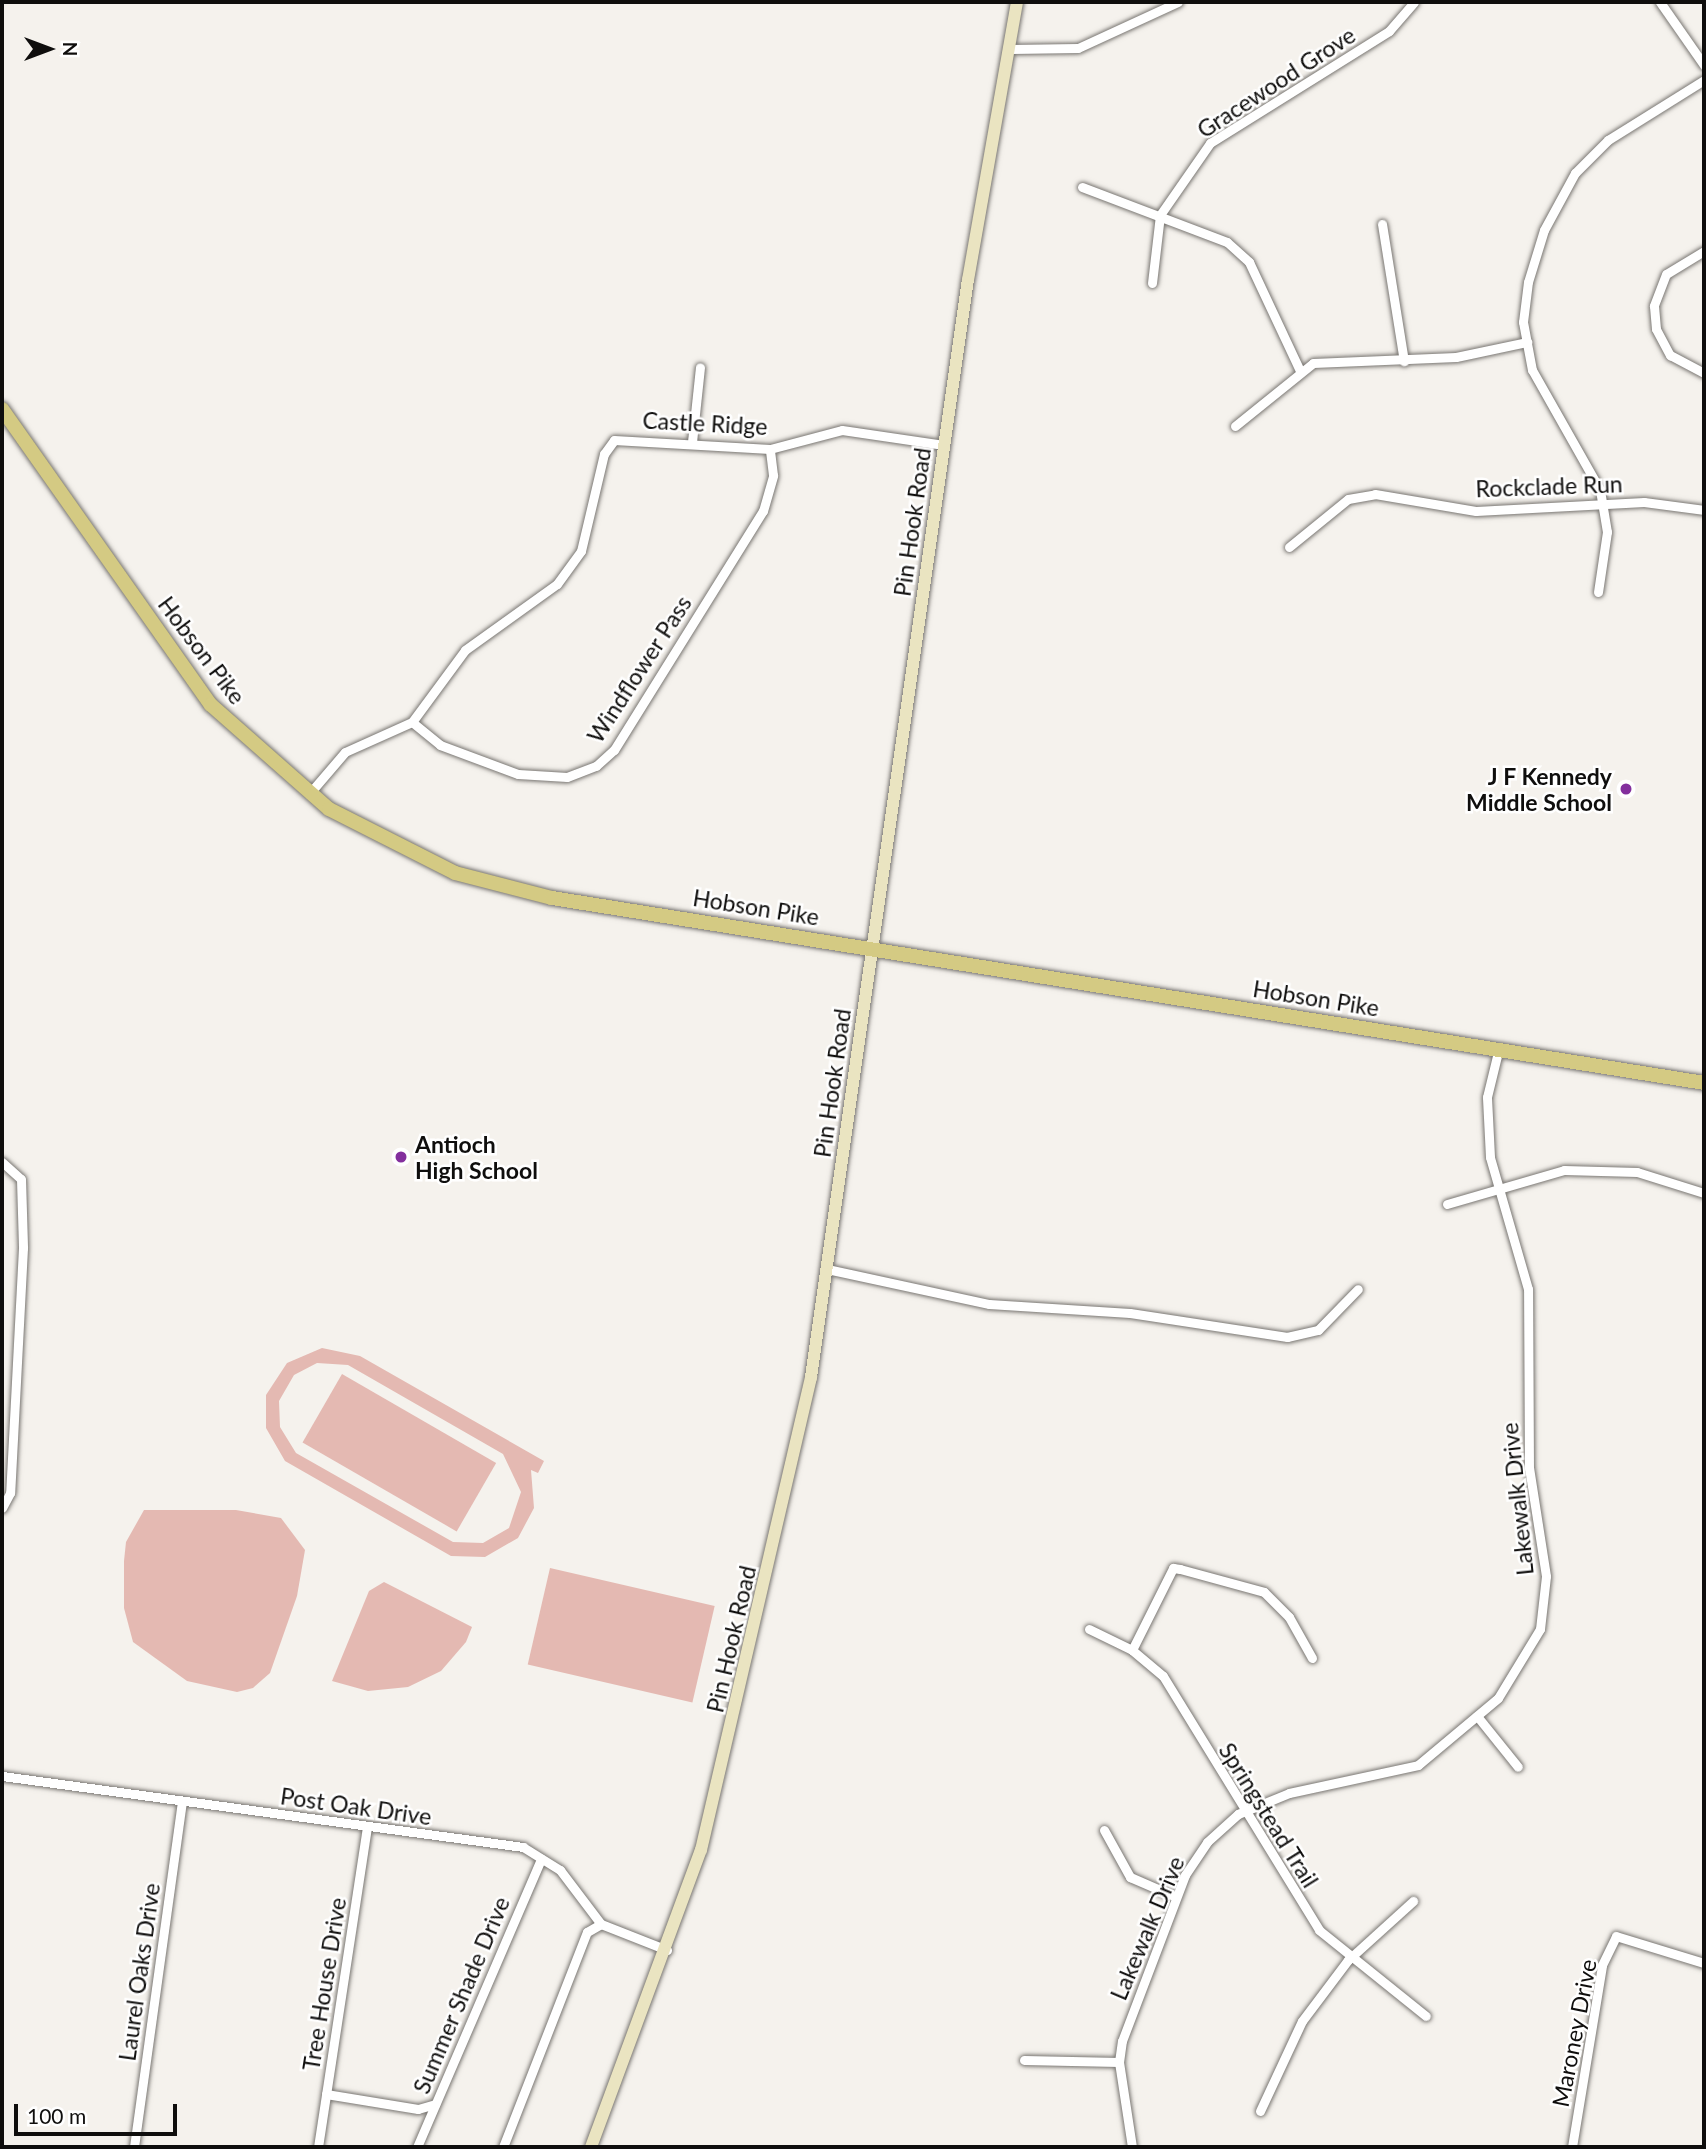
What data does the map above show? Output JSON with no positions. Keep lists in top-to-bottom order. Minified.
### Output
{"streets":{"main road":["Hobson Pike"],"street":["Gracewood Grove","Castle Ridge","Rockclade Run","Pin Hook Road","Windflower Pass","Lakewalk Drive","Post Oak Drive","Springstead Trail","Laurel Oaks Drive","Tree House Drive","Summer Shade Drive","Maroney Drive"]},"crossings":[["Castle Ridge","Pin Hook Road"],["Castle Ridge","Hobson Pike"],["Castle Ridge","Windflower Pass"],["Pin Hook Road","Hobson Pike"],["Hobson Pike","Lakewalk Drive"],["Lakewalk Drive","Springstead Trail"],["Post Oak Drive","Laurel Oaks Drive"],["Post Oak Drive","Tree House Drive"],["Post Oak Drive","Summer Shade Drive"]],"places":["J F Kennedy Middle School","Antioch High School"],"scale_bar":"100 m","north":"right"}
